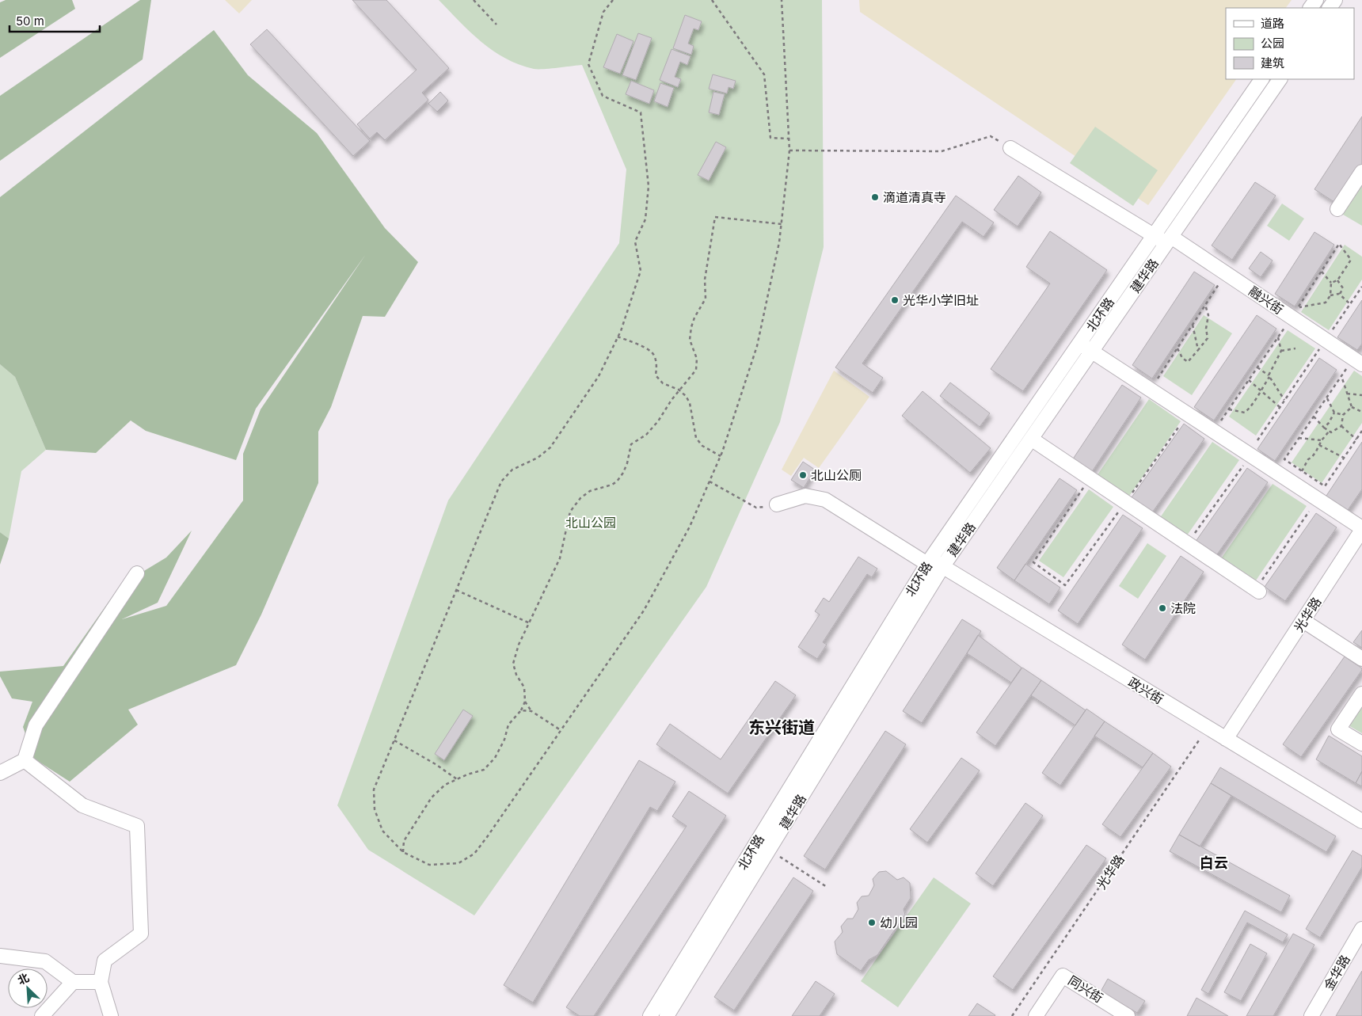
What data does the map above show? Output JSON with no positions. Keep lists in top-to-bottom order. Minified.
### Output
{"streets":{"street":["建华路","融兴街","北环路","光华路","政兴街","金华路","同兴街"]},"crossings":[["建华路","融兴街"],["建华路","政兴街"],["融兴街","北环路"],["北环路","政兴街"],["光华路","政兴街"]],"districts":["东兴街道","白云"],"parks":["北山公园"],"places":["滴道清真寺","光华小学旧址","北山公厕","法院","幼儿园"],"legend":["道路","公园","建筑"],"scale_bar":"50 m","north":"top left"}
